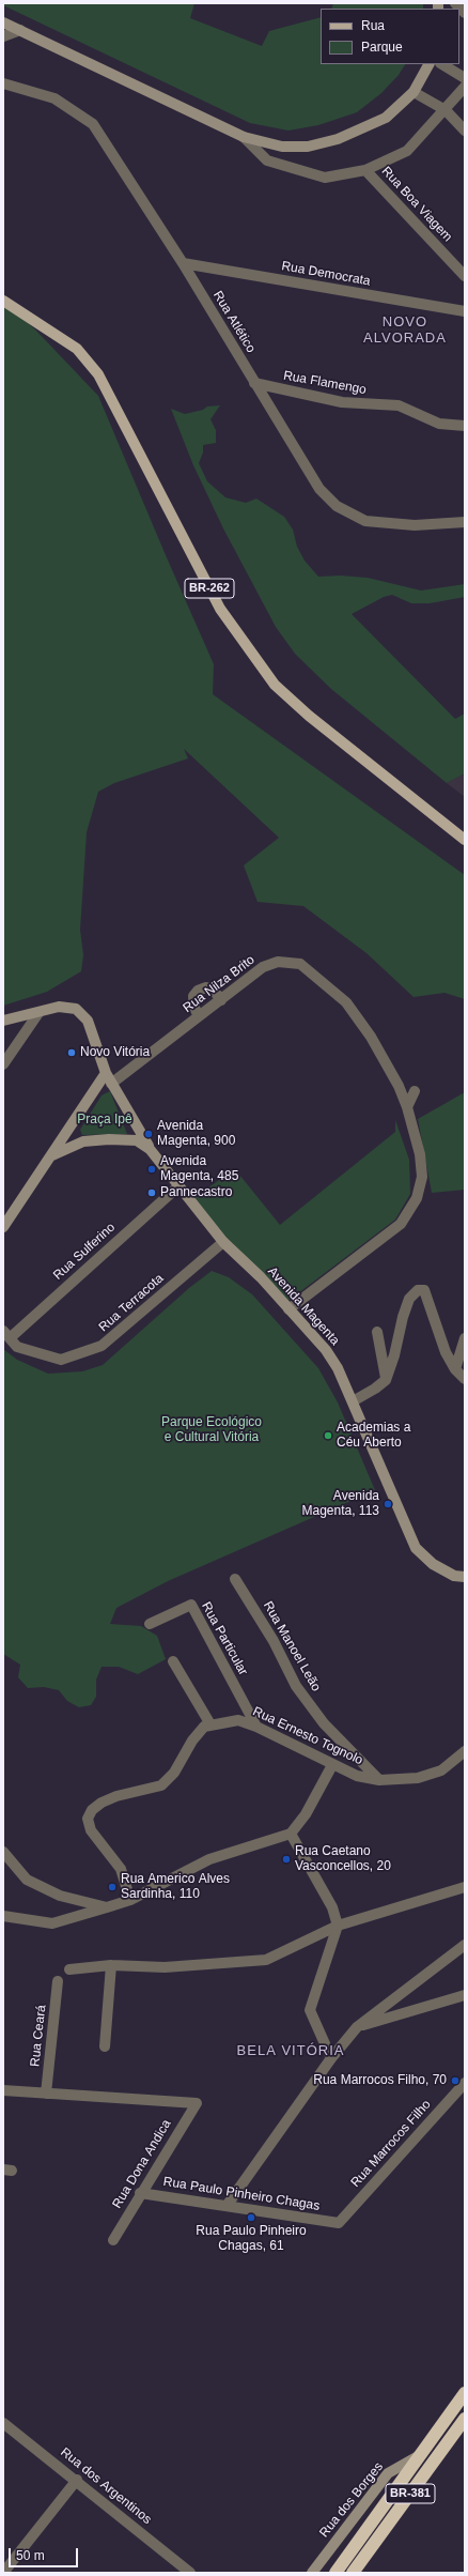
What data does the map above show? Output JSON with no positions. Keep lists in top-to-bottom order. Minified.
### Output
{"streets":{"highway":["BR-381"],"main road":["BR-262"],"street":["Rua Boa Viagem","Rua Democrata","Rua Atlético","Rua Flamengo","Rua Nilza Brito","Rua Sulferino","Rua Terracota","Avenida Magenta","Rua Particular","Rua Manoel Leão","Rua Ernesto Tognolo","Rua Ceará","Rua Marrocos Filho","Rua Dona Andica","Rua Paulo Pinheiro Chagas","Rua dos Argentinos","Rua dos Borges"]},"crossings":[["Rua Democrata","Rua Atlético"],["Rua Atlético","Rua Flamengo"],["Rua Nilza Brito","Avenida Magenta"],["Rua Sulferino","Rua Terracota"],["Rua Sulferino","Avenida Magenta"],["Rua Terracota","Avenida Magenta"],["Rua Particular","Rua Ernesto Tognolo"],["Rua Manoel Leão","Rua Ernesto Tognolo"],["Rua Ceará","Rua Dona Andica"],["Rua Marrocos Filho","Rua Paulo Pinheiro Chagas"],["Rua Dona Andica","Rua Paulo Pinheiro Chagas"],["BR-381","Rua dos Borges"]],"districts":["NOVO ALVORADA","BELA VITÓRIA"],"parks":["Praça Ipê","Parque Ecológico e Cultural Vitória"],"places":["Novo Vitória","Avenida Magenta, 900","Avenida Magenta, 485","Pannecastro","Academias a Céu Aberto","Avenida Magenta, 113","Rua Caetano Vasconcellos, 20","Rua Americo Alves Sardinha, 110","Rua Marrocos Filho, 70","Rua Paulo Pinheiro Chagas, 61"],"legend":["Rua","Parque"],"scale_bar":"50 m"}
